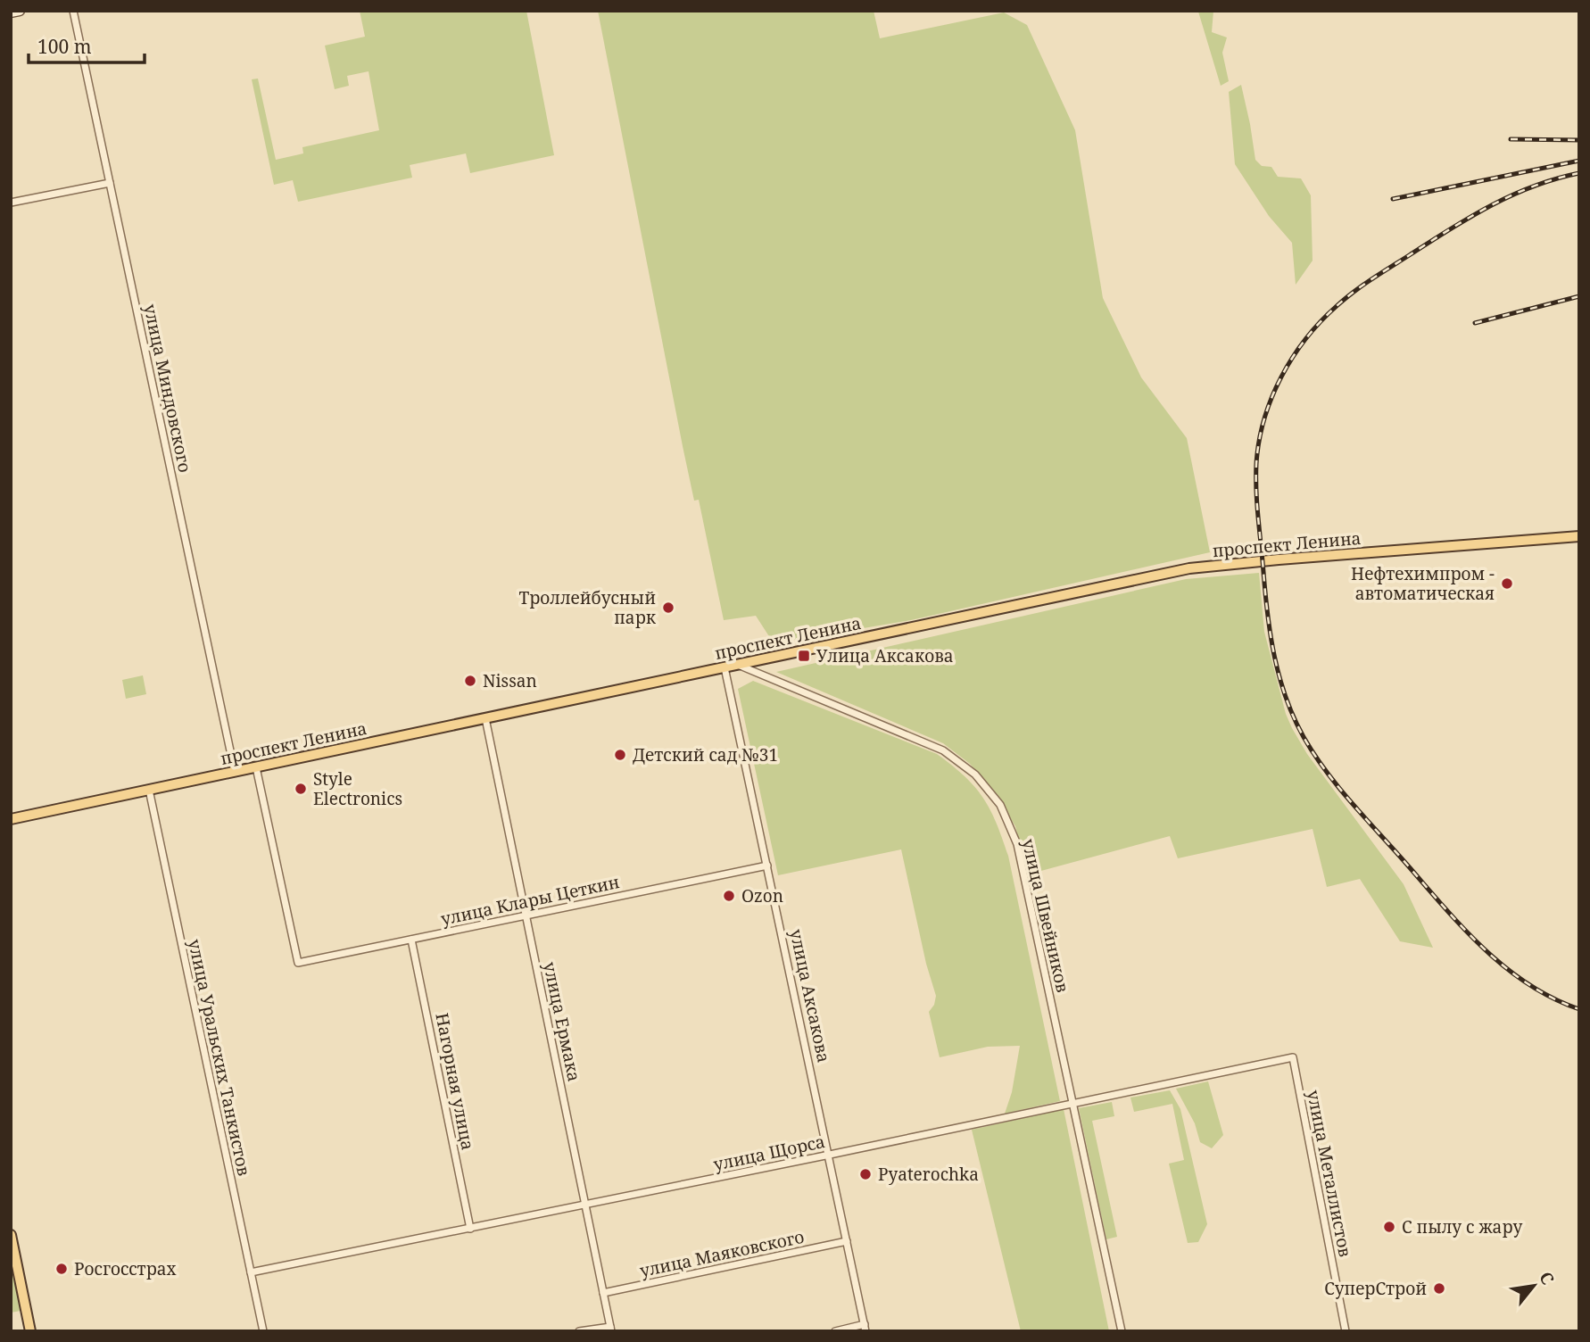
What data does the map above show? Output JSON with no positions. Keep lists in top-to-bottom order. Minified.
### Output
{"streets":{"main road":["проспект Ленина"],"street":["улица Миндовского","улица Клары Цеткин","улица Швейников","улица Аксакова","улица Ермака","улица Уральских Танкистов","Нагорная улица","улица Щорса","улица Металлистов","улица Маяковского"]},"crossings":[["улица Миндовского","проспект Ленина"],["проспект Ленина","улица Клары Цеткин"],["проспект Ленина","улица Швейников"],["проспект Ленина","улица Аксакова"],["проспект Ленина","улица Ермака"],["проспект Ленина","улица Уральских Танкистов"],["улица Клары Цеткин","улица Аксакова"],["улица Клары Цеткин","улица Ермака"],["улица Клары Цеткин","Нагорная улица"],["улица Швейников","улица Щорса"],["улица Аксакова","улица Щорса"],["улица Аксакова","улица Маяковского"],["улица Ермака","улица Щорса"],["улица Ермака","улица Маяковского"],["улица Уральских Танкистов","улица Щорса"],["Нагорная улица","улица Щорса"],["улица Щорса","улица Металлистов"]],"places":{"other":["Нефтехимпром - автоматическая","Троллейбусный парк","Nissan","Детский сад №31","Style Electronics","Ozon","Pyaterochka","С пылу с жару","Росгосстрах","СуперСтрой"],"transit":["Улица Аксакова"]},"scale_bar":"100 m","north":"top right"}
